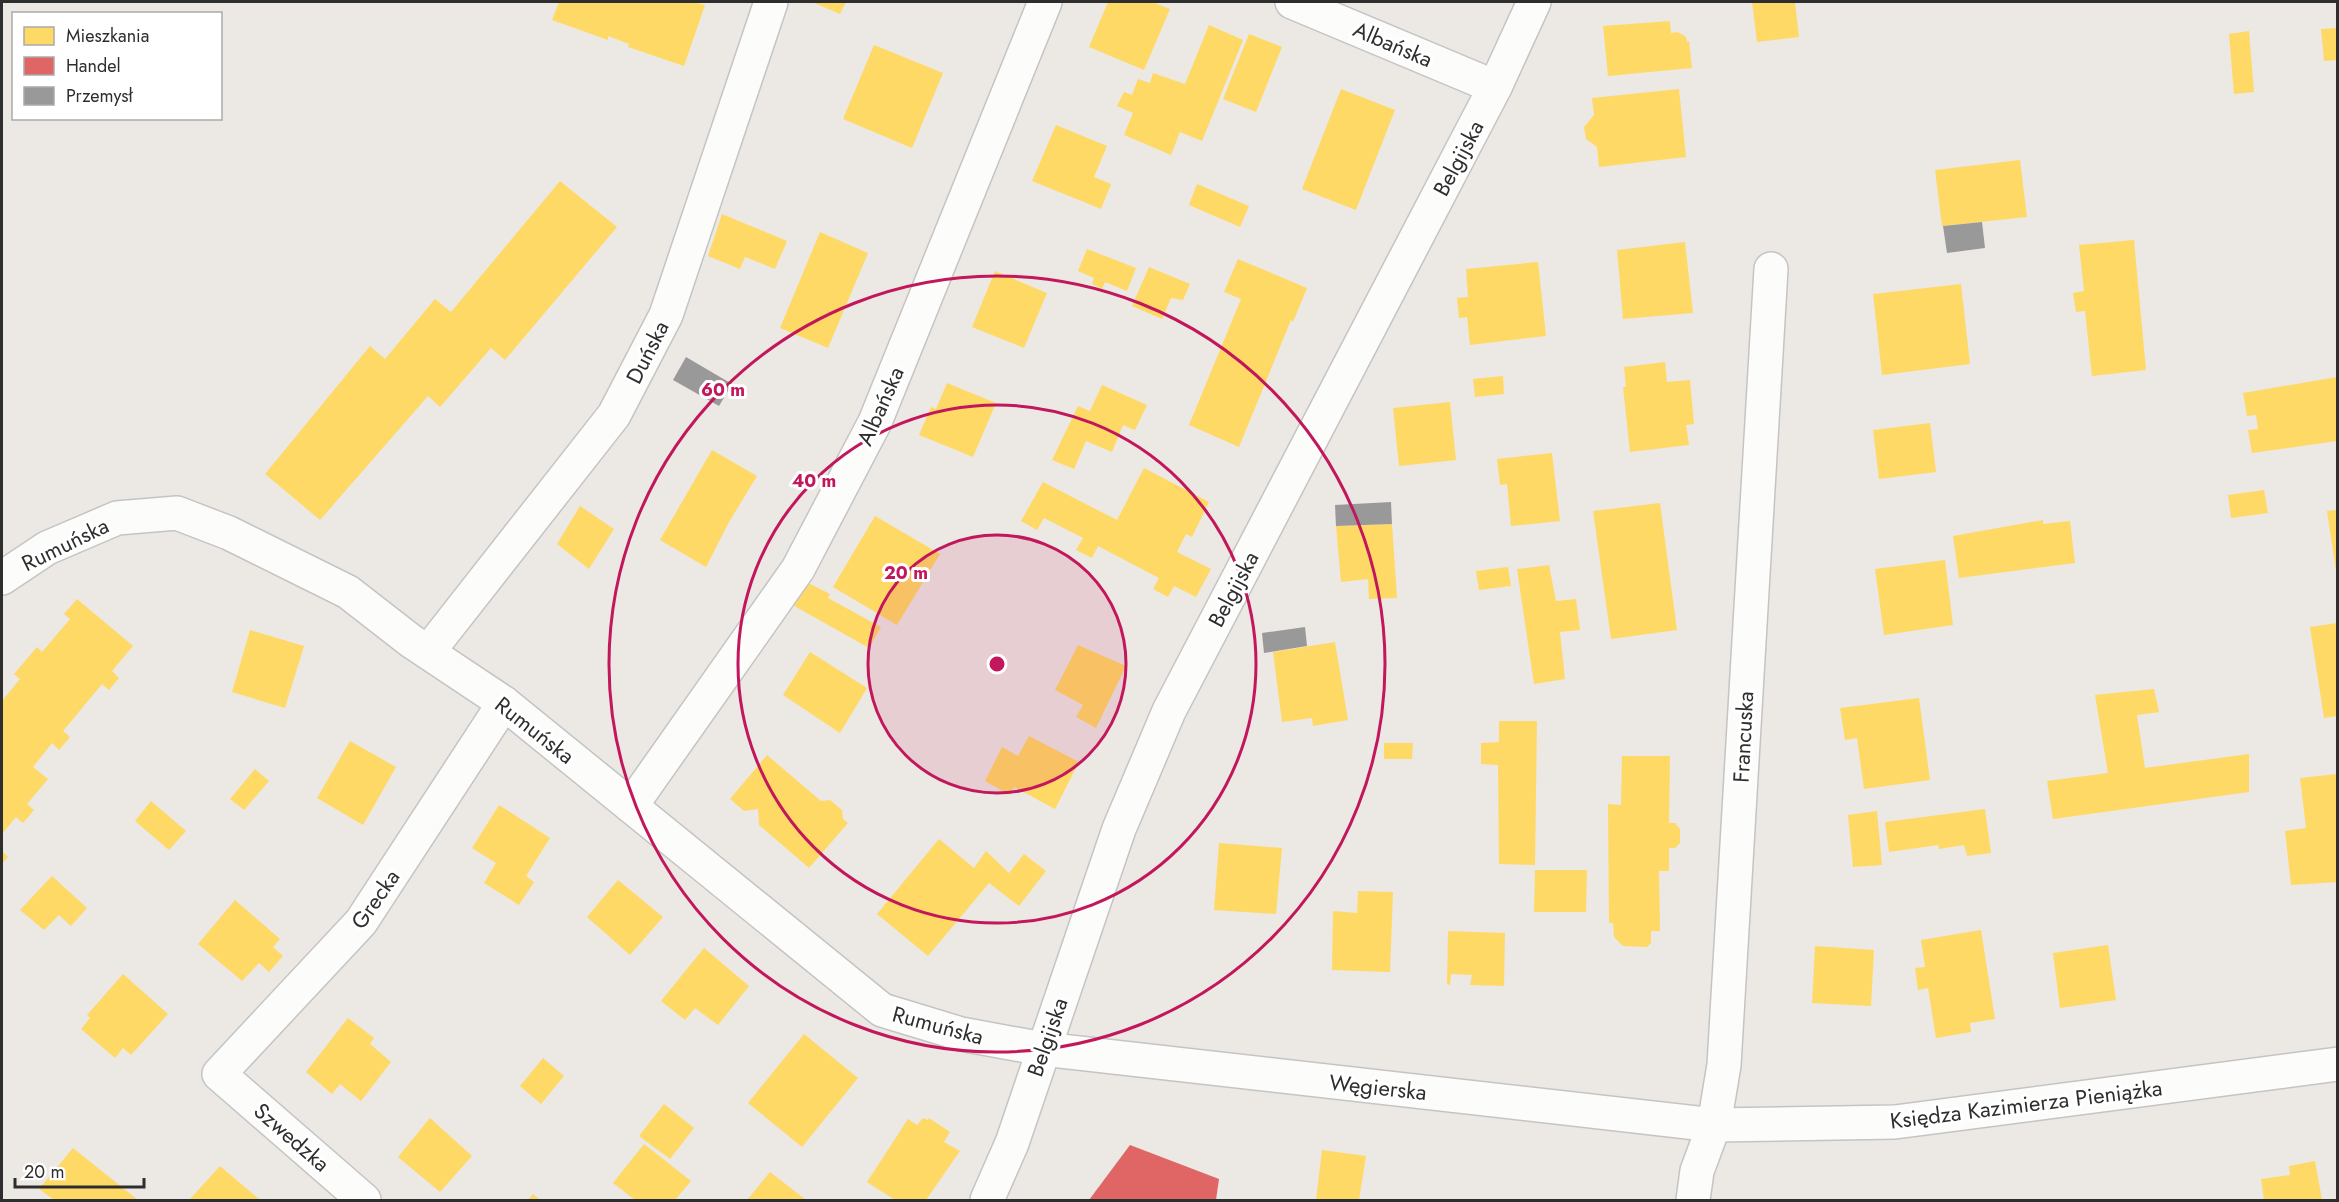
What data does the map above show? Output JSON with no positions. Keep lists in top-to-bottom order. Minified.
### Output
{"streets":{"street":["Albańska","Belgijska","Duńska","Rumuńska","Francuska","Grecka","Węgierska","Księdza Kazimierza Pieniążka","Szwedzka"]},"crossings":[["Albańska","Belgijska"],["Albańska","Rumuńska"],["Belgijska","Rumuńska"],["Belgijska","Węgierska"],["Duńska","Rumuńska"],["Rumuńska","Grecka"],["Rumuńska","Węgierska"],["Francuska","Węgierska"],["Francuska","Księdza Kazimierza Pieniążka"],["Grecka","Szwedzka"],["Węgierska","Księdza Kazimierza Pieniążka"]],"legend":["Mieszkania","Handel","Przemysł"],"scale_bar":"20 m","rings":["60 m","40 m","20 m"]}
